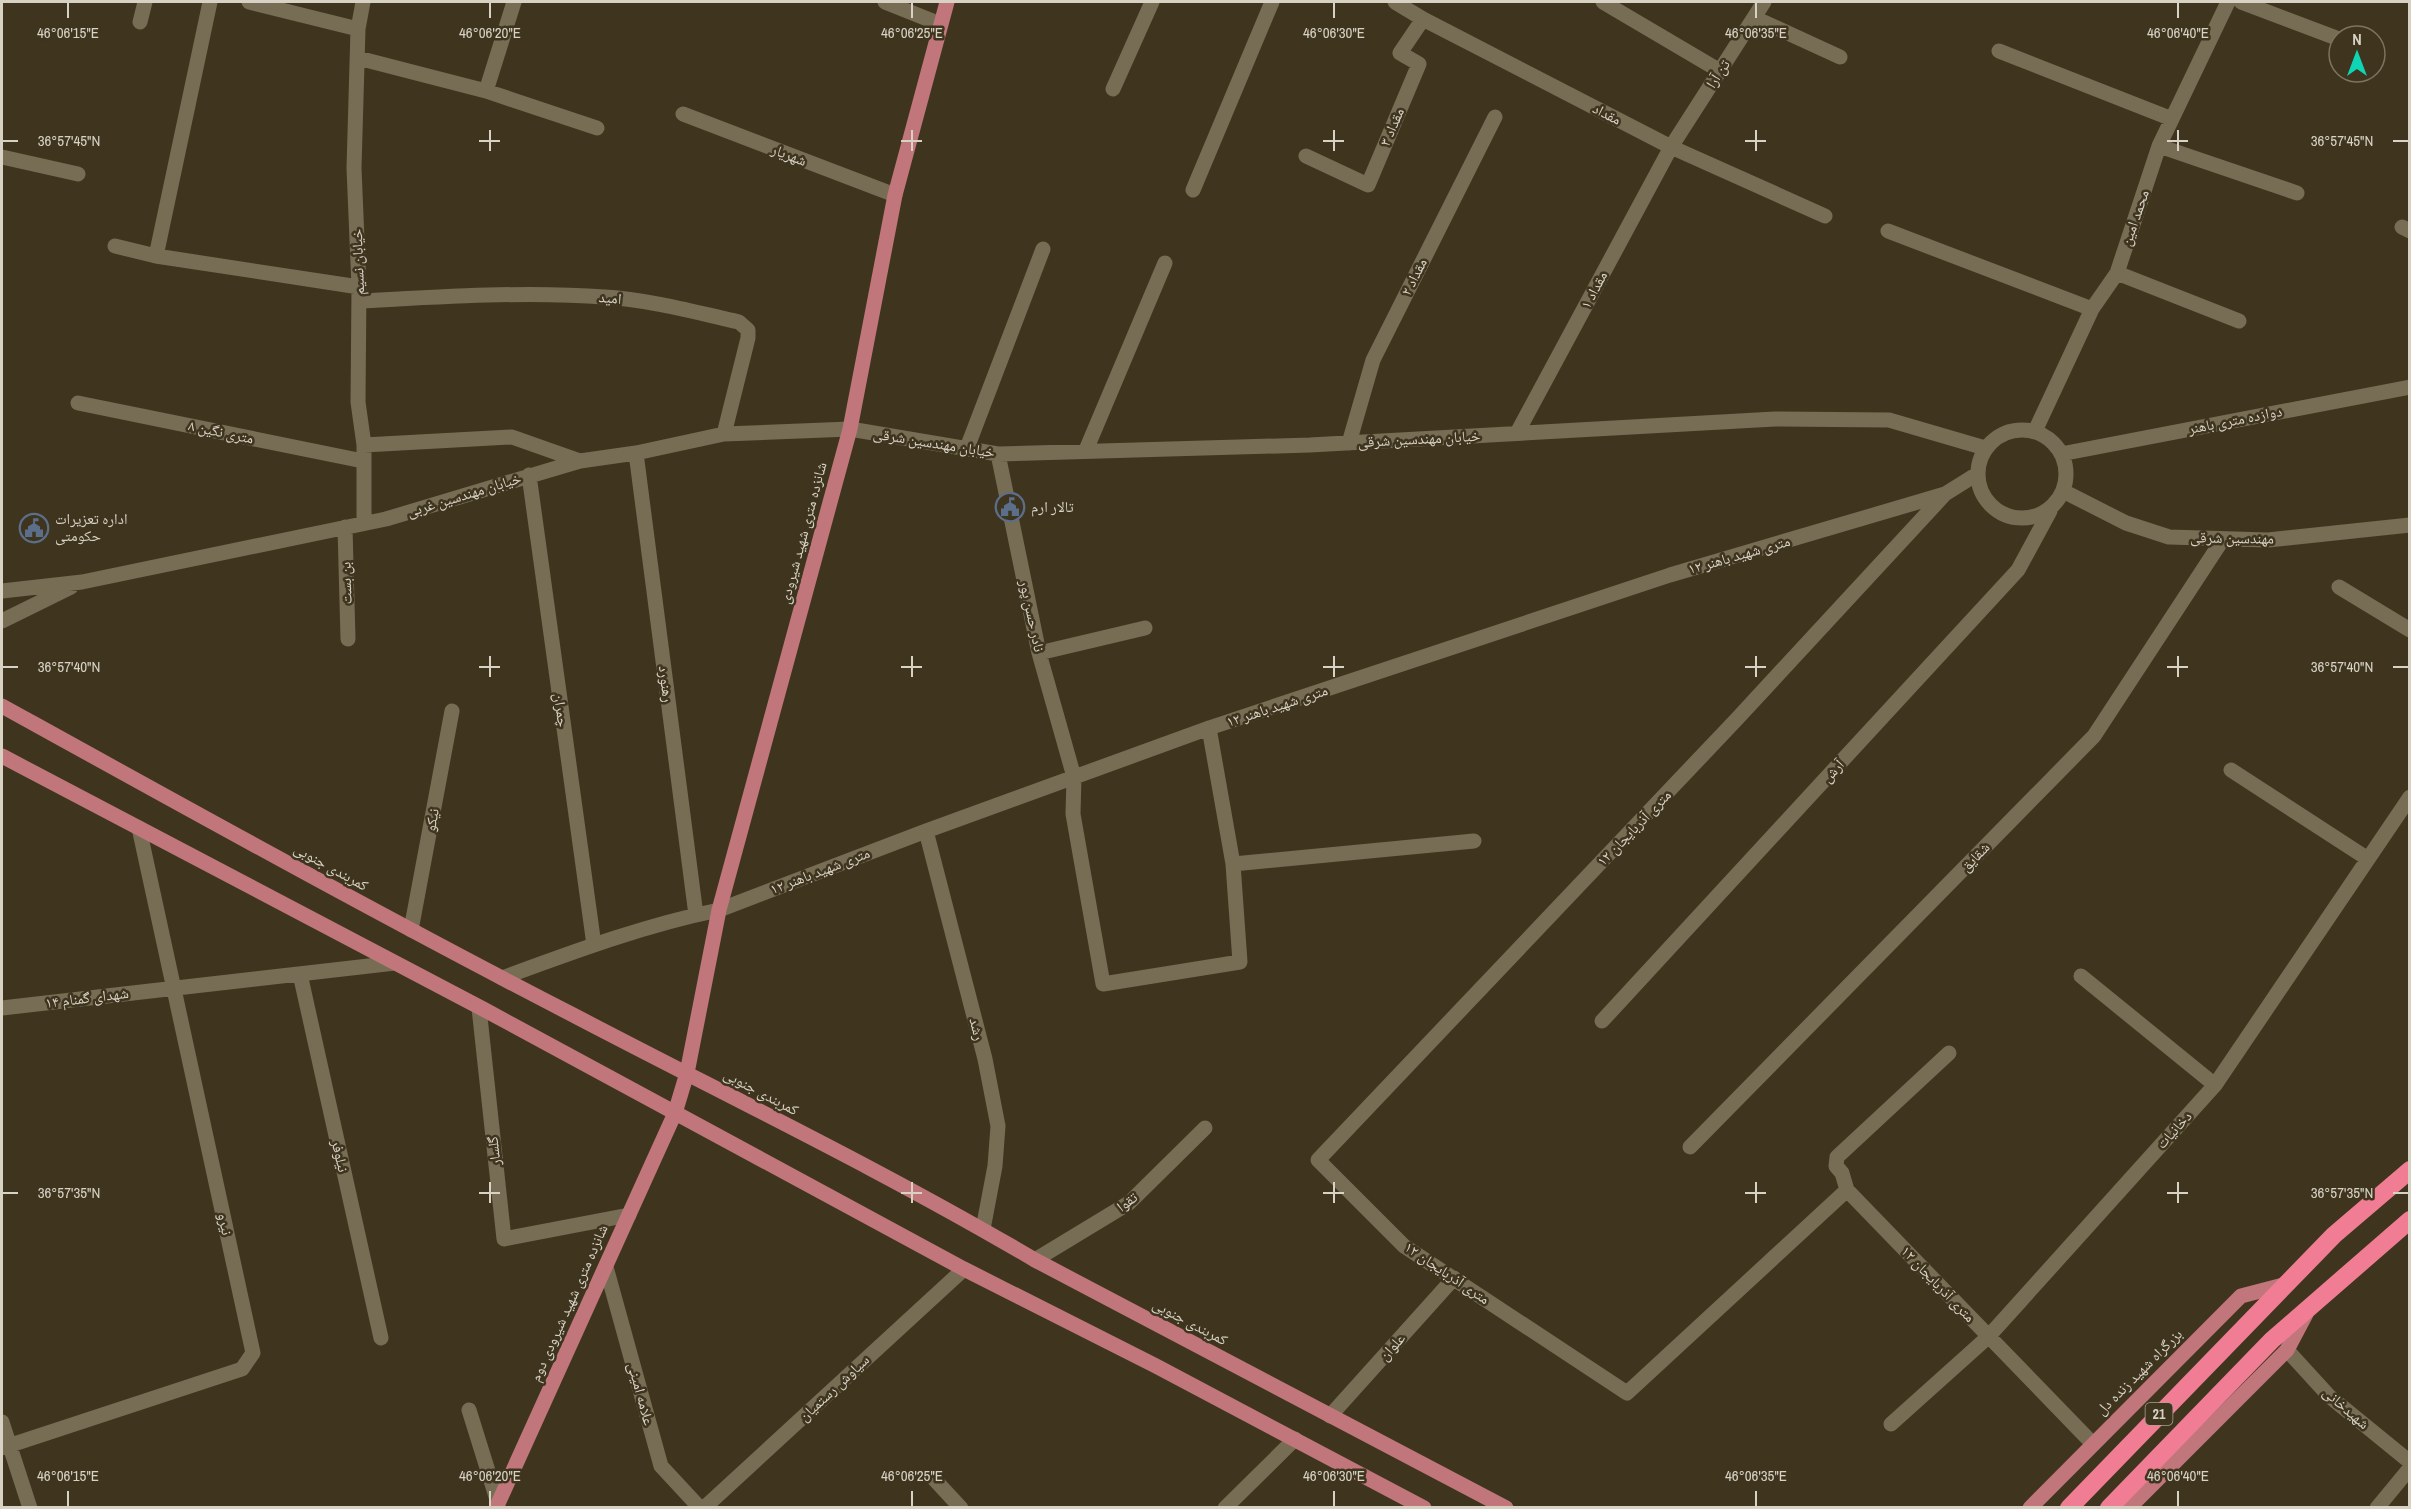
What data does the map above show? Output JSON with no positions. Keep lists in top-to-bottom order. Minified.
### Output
{"streets":{"highway":["21"],"main road":["شانزده متری شهید شیرودی","کمربندی جنوبی","شانزده متری شهید شیرودی دوم","بزرگراه شهید زنده دل"],"street":["تن آرا","مقداد","مقداد ۳","شهریار","محمد امین","خیابان نسیم","مقداد ۲","مقداد ۱","امید","دوازده متری باهنر","۸ متری نگین","خیابان مهندسین شرقی","خیابان مهندسین غربی","مهندسین شرقی","۱۲ متری شهید باهنر","بن بست","نادر حسن پور","رهنورد","چمران","آرش","نیکو","۱۲ متری آذربایجان","شقایق","۱۴ شهدای گمنام","رشد","دخانیات","گلسار","نیلوفر","تقوا","نیرو","علوان","سیاوش رستمیان","علامه امینی","شهیدخانی"]},"crossings":[["تن آرا","مقداد"],["تن آرا","مقداد ۱"],["مقداد","مقداد ۳"],["مقداد","مقداد ۱"],["شهریار","شانزده متری شهید شیرودی"],["محمد امین","دوازده متری باهنر"],["محمد امین","خیابان مهندسین شرقی"],["محمد امین","مهندسین شرقی"],["محمد امین","۱۲ متری شهید باهنر"],["محمد امین","آرش"],["خیابان نسیم","امید"],["خیابان نسیم","۸ متری نگین"],["خیابان نسیم","خیابان مهندسین غربی"],["مقداد ۲","خیابان مهندسین شرقی"],["مقداد ۱","خیابان مهندسین شرقی"],["امید","خیابان مهندسین غربی"],["دوازده متری باهنر","خیابان مهندسین شرقی"],["دوازده متری باهنر","مهندسین شرقی"],["دوازده متری باهنر","۱۲ متری شهید باهنر"],["دوازده متری باهنر","آرش"],["۸ متری نگین","خیابان مهندسین غربی"],["خیابان مهندسین شرقی","خیابان مهندسین غربی"],["خیابان مهندسین شرقی","شانزده متری شهید شیرودی"],["خیابان مهندسین شرقی","مهندسین شرقی"],["خیابان مهندسین شرقی","۱۲ متری شهید باهنر"],["خیابان مهندسین شرقی","نادر حسن پور"],["خیابان مهندسین شرقی","آرش"],["خیابان مهندسین غربی","شانزده متری شهید شیرودی"],["خیابان مهندسین غربی","بن بست"],["خیابان مهندسین غربی","رهنورد"],["خیابان مهندسین غربی","چمران"],["شانزده متری شهید شیرودی","۱۲ متری شهید باهنر"],["شانزده متری شهید شیرودی","کمربندی جنوبی"],["شانزده متری شهید شیرودی","شانزده متری شهید شیرودی دوم"],["مهندسین شرقی","۱۲ متری شهید باهنر"],["مهندسین شرقی","آرش"],["مهندسین شرقی","شقایق"],["۱۲ متری شهید باهنر","نادر حسن پور"],["۱۲ متری شهید باهنر","رهنورد"],["۱۲ متری شهید باهنر","چمران"],["۱۲ متری شهید باهنر","آرش"],["۱۲ متری شهید باهنر","۱۲ متری آذربایجان"],["۱۲ متری شهید باهنر","کمربندی جنوبی"],["۱۲ متری شهید باهنر","رشد"],["نیکو","کمربندی جنوبی"],["۱۲ متری آذربایجان","دخانیات"],["۱۲ متری آذربایجان","علوان"],["۱۲ متری آذربایجان","بزرگراه شهید زنده دل"],["کمربندی جنوبی","رشد"],["کمربندی جنوبی","تقوا"],["کمربندی جنوبی","شانزده متری شهید شیرودی دوم"],["کمربندی جنوبی","علوان"],["۱۴ شهدای گمنام","نیلوفر"],["۱۴ شهدای گمنام","نیرو"],["گلسار","شانزده متری شهید شیرودی دوم"],["شانزده متری شهید شیرودی دوم","علامه امینی"],["بزرگراه شهید زنده دل","21"],["سیاوش رستمیان","علامه امینی"],["شهیدخانی","21"]],"places":{"public building":["تالار ارم","اداره تعزیرات حکومتی"]},"north":"top","coordinates":["46°06'15\"E","46°06'20\"E","46°06'25\"E","46°06'30\"E","46°06'35\"E","46°06'40\"E","36°57'45\"N","36°57'40\"N","36°57'35\"N"]}
